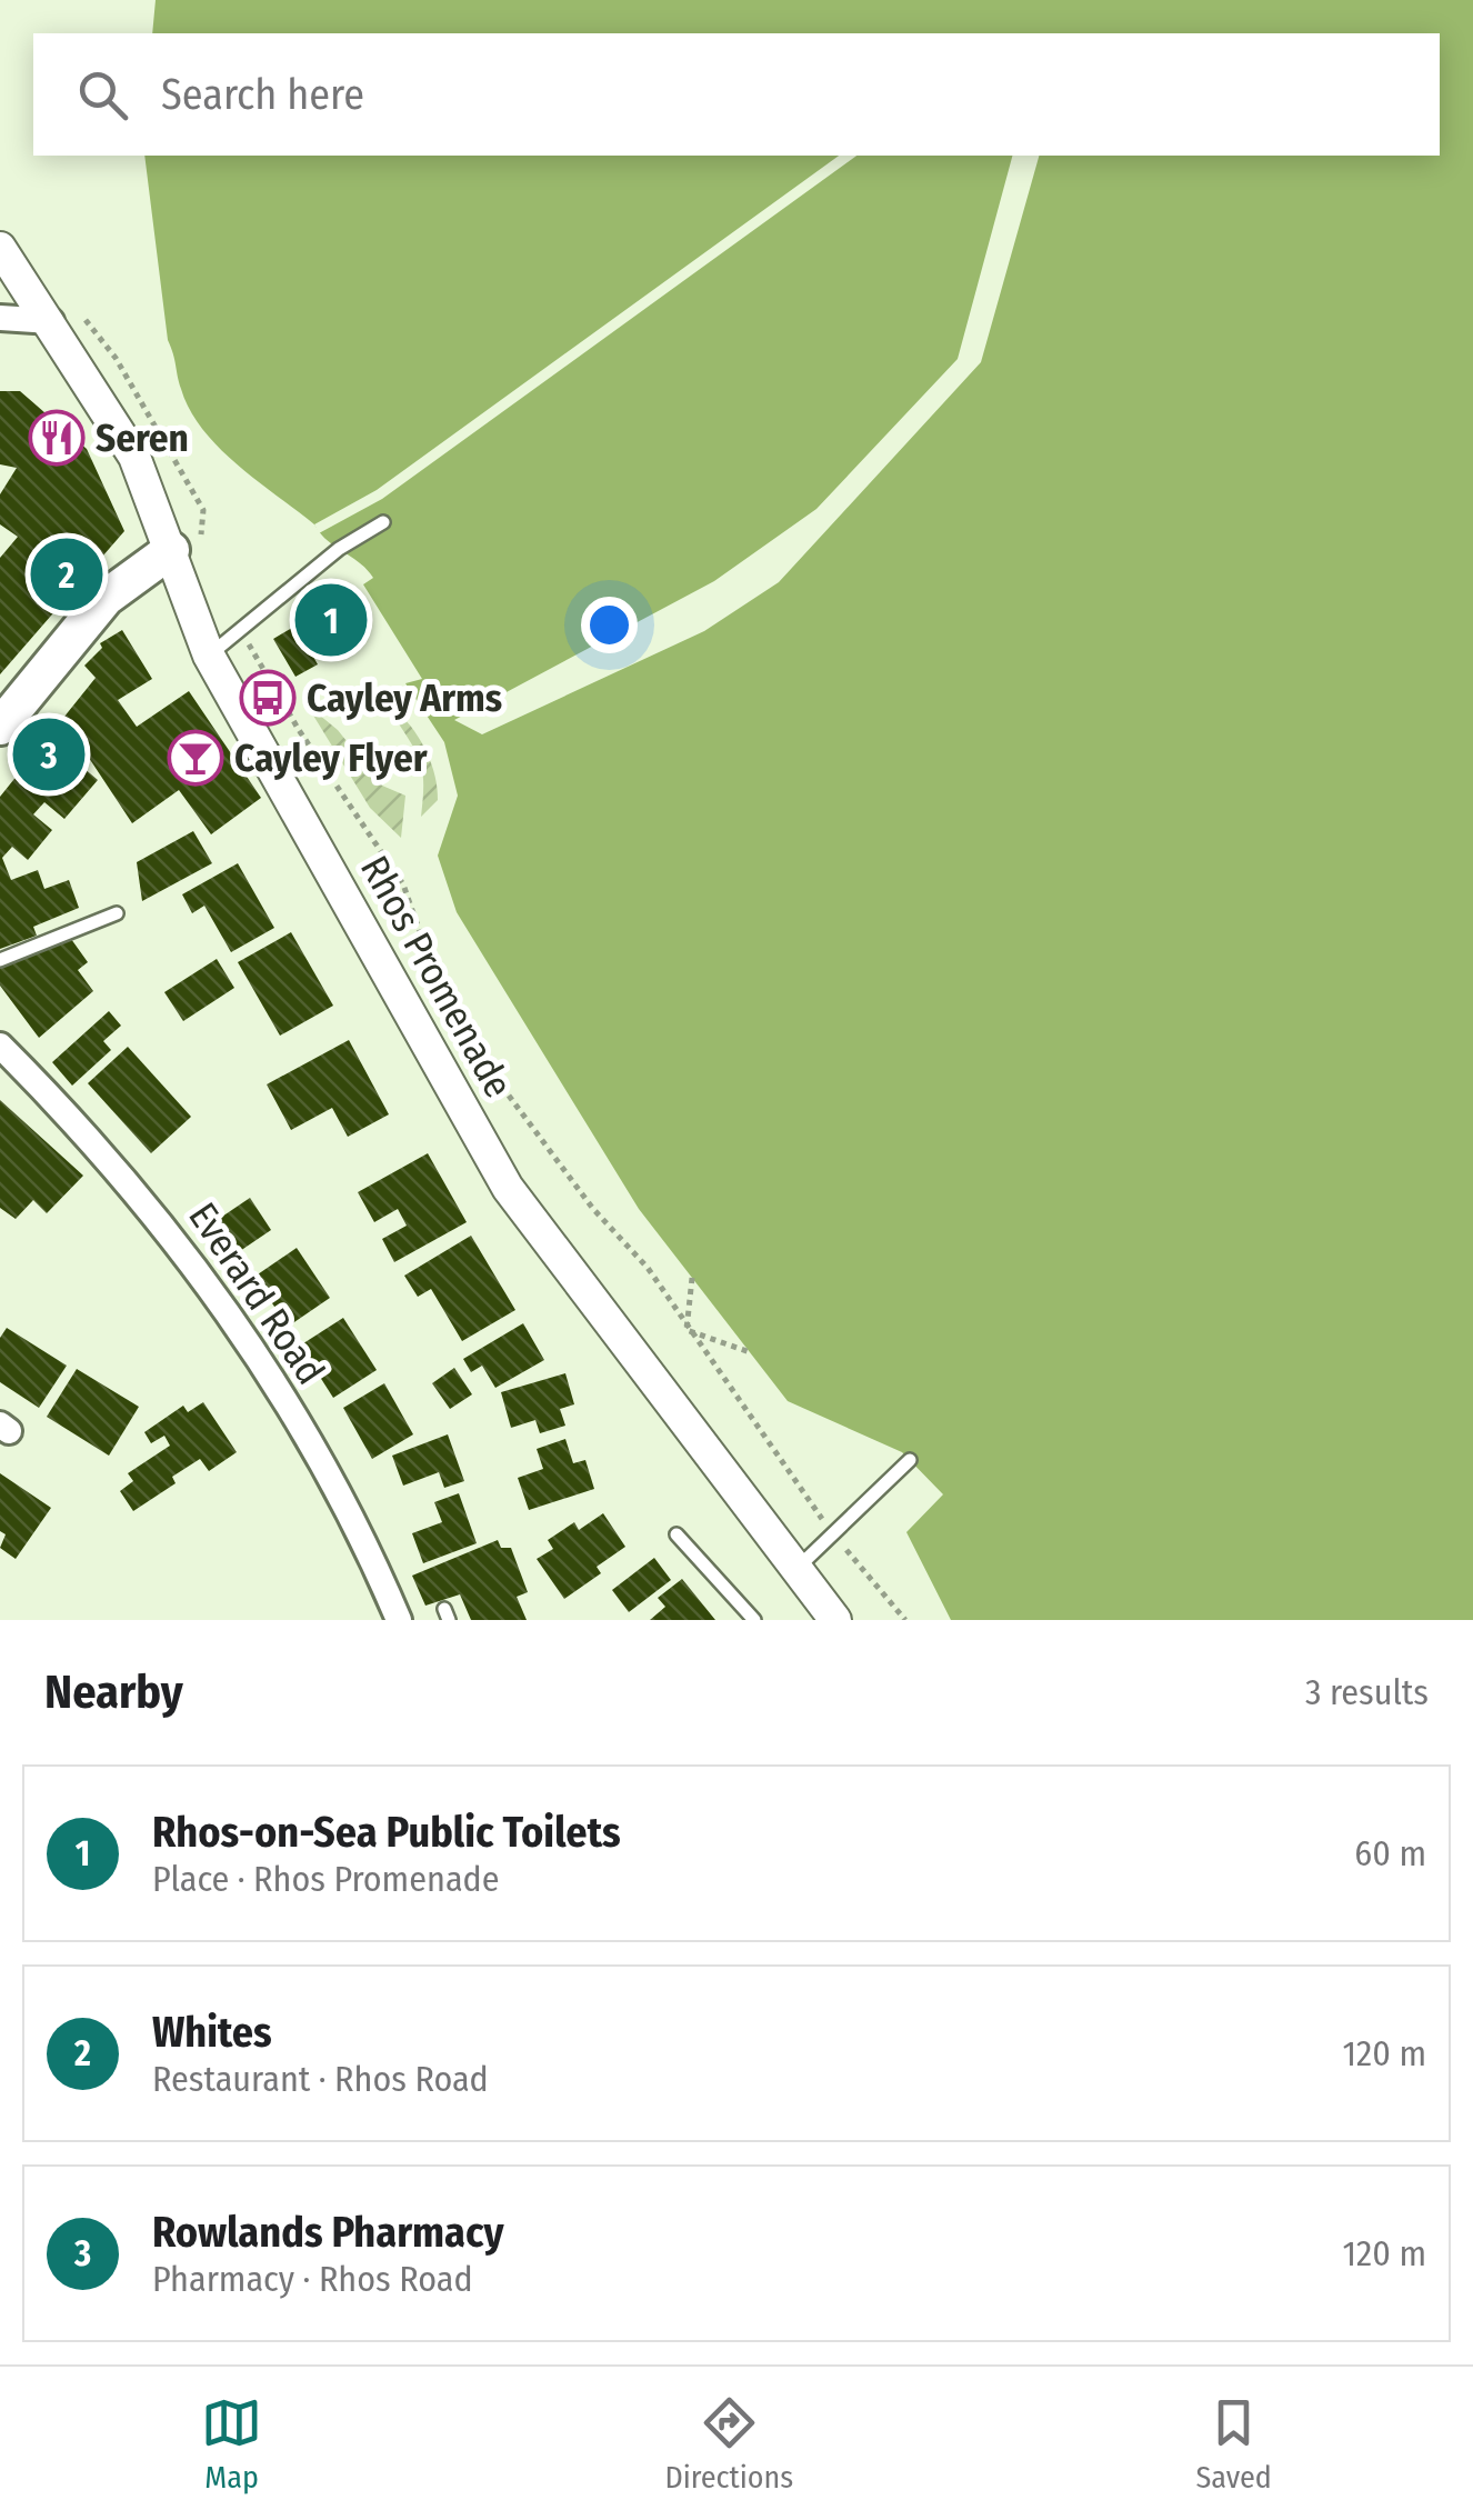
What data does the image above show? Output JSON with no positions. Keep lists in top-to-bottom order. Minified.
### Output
{"streets":{"street":["Rhos Promenade","Everard Road"]},"places":{"restaurant":["Seren"],"bus stop":["Cayley Arms"],"bar":["Cayley Flyer"]},"page":{"search":"Search here","pins":["2","1","3"],"heading":["Nearby","3 results"],"list":[{"mark":"1","name":"Rhos-on-Sea Public Toilets","note":"Place · Rhos Promenade","value":"60 m"},{"mark":"2","name":"Whites","note":"Restaurant · Rhos Road","value":"120 m"},{"mark":"3","name":"Rowlands Pharmacy","note":"Pharmacy · Rhos Road","value":"120 m"}],"nav":["Map","Directions","Saved"]}}
